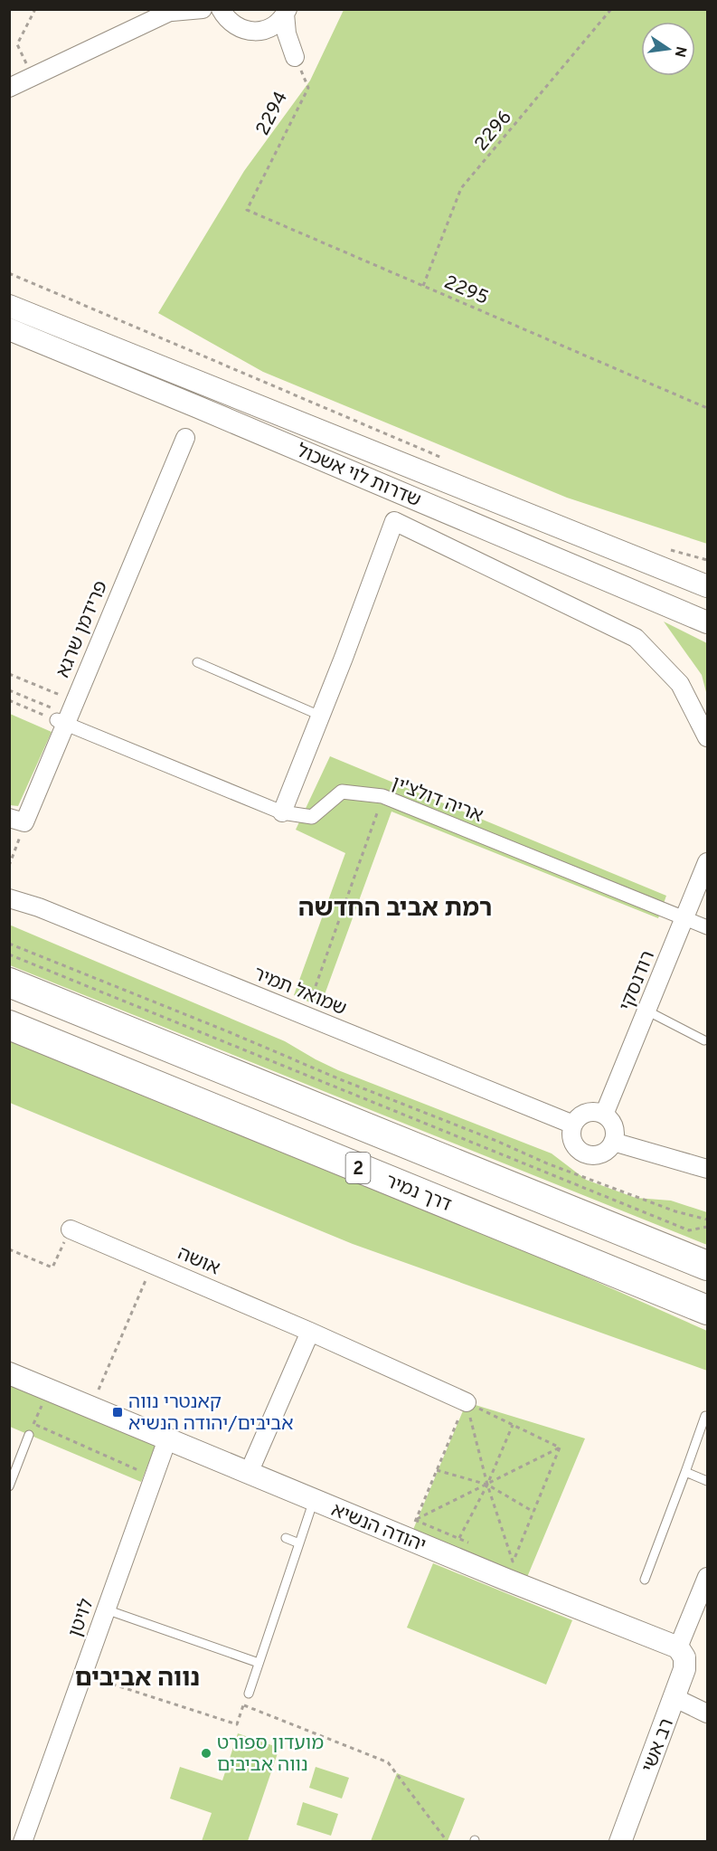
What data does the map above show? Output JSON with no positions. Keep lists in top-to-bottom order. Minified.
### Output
{"streets":{"highway":["2","דרך נמיר"],"street":["שדרות לוי אשכול","פרידמן שרגא","אריה דולצ'ין","רודנסקי","שמואל תמיר","אושה","יהודה הנשיא","לויטן","רב אשי"],"path":["2294","2296","2295"]},"crossings":[["2294","2295"],["2296","2295"],["פרידמן שרגא","אריה דולצ'ין"],["אריה דולצ'ין","רודנסקי"],["רודנסקי","שמואל תמיר"],["יהודה הנשיא","לויטן"],["יהודה הנשיא","רב אשי"]],"districts":["רמת אביב החדשה","נווה אביבים"],"places":{"transit":["קאנטרי נווה אביבים/יהודה הנשיא"],"other":["מועדון ספורט נווה אביבים"]},"north":"right"}
